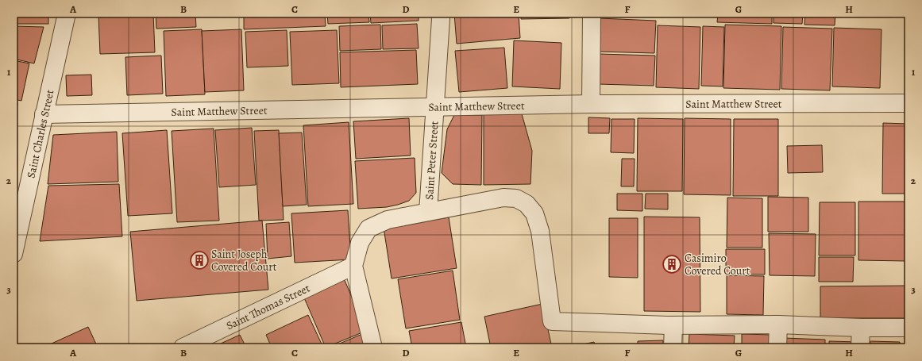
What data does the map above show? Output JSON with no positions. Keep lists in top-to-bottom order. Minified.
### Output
{"streets":{"street":["Saint Matthew Street","Saint Charles Street","Saint Peter Street","Saint Thomas Street"]},"crossings":[["Saint Matthew Street","Saint Charles Street"],["Saint Matthew Street","Saint Peter Street"]],"places":{"building":["Saint Joseph Covered Court","Casimiro Covered Court"]},"grid":{"columns":["A","B","C","D","E","F","G","H"],"rows":["1","2","3"]}}
